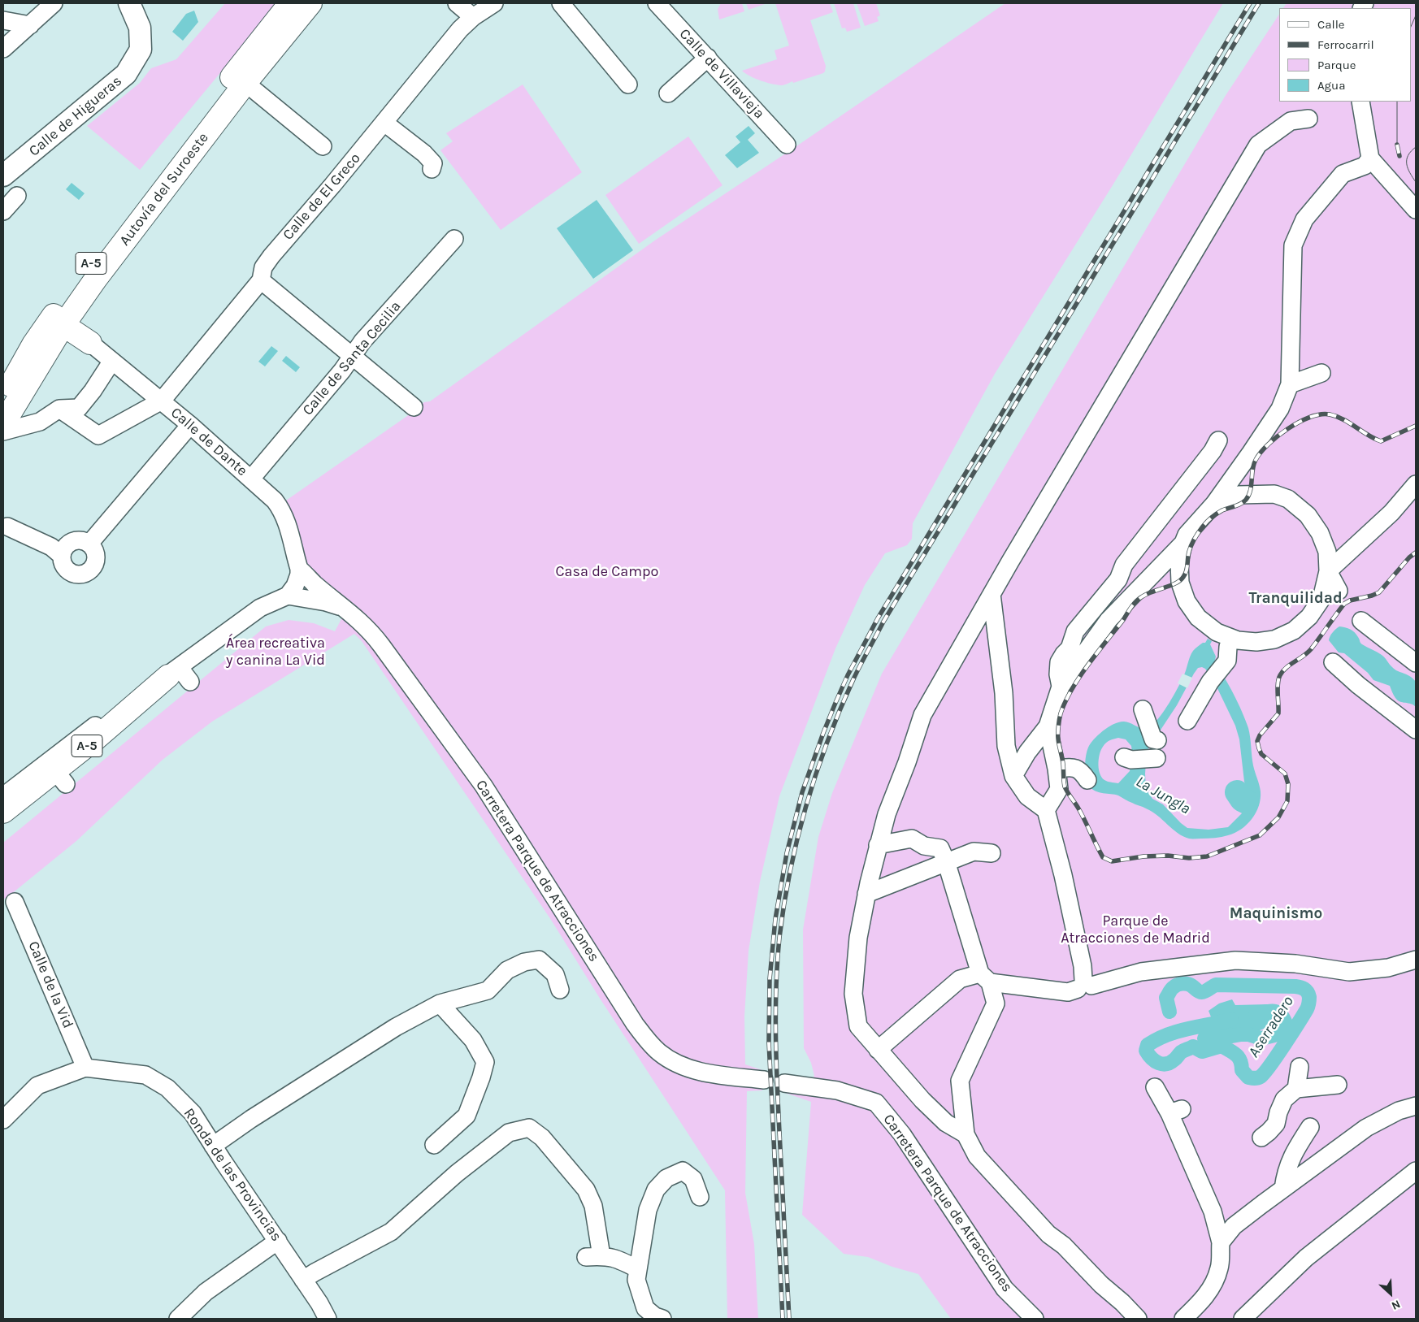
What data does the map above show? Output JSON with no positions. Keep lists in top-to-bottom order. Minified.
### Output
{"streets":{"highway":["Autovía del Suroeste","A-5"],"main road":["Calle de Higueras"],"street":["Calle de Villavieja","Calle de El Greco","Calle de Santa Cecilia","Calle de Dante","Carretera Parque de Atracciones","Calle de la Vid","Ronda de las Provincias"]},"crossings":[["Calle de El Greco","Calle de Dante"],["Calle de Santa Cecilia","Calle de Dante"],["Calle de Dante","Carretera Parque de Atracciones"],["Calle de la Vid","Ronda de las Provincias"]],"districts":["Tranquilidad","Maquinismo"],"water":["La Jungla","Aserradero"],"parks":["Casa de Campo","Área recreativa y canina La Vid","Parque de Atracciones de Madrid"],"legend":["Calle","Ferrocarril","Parque","Agua"],"north":"bottom right"}
